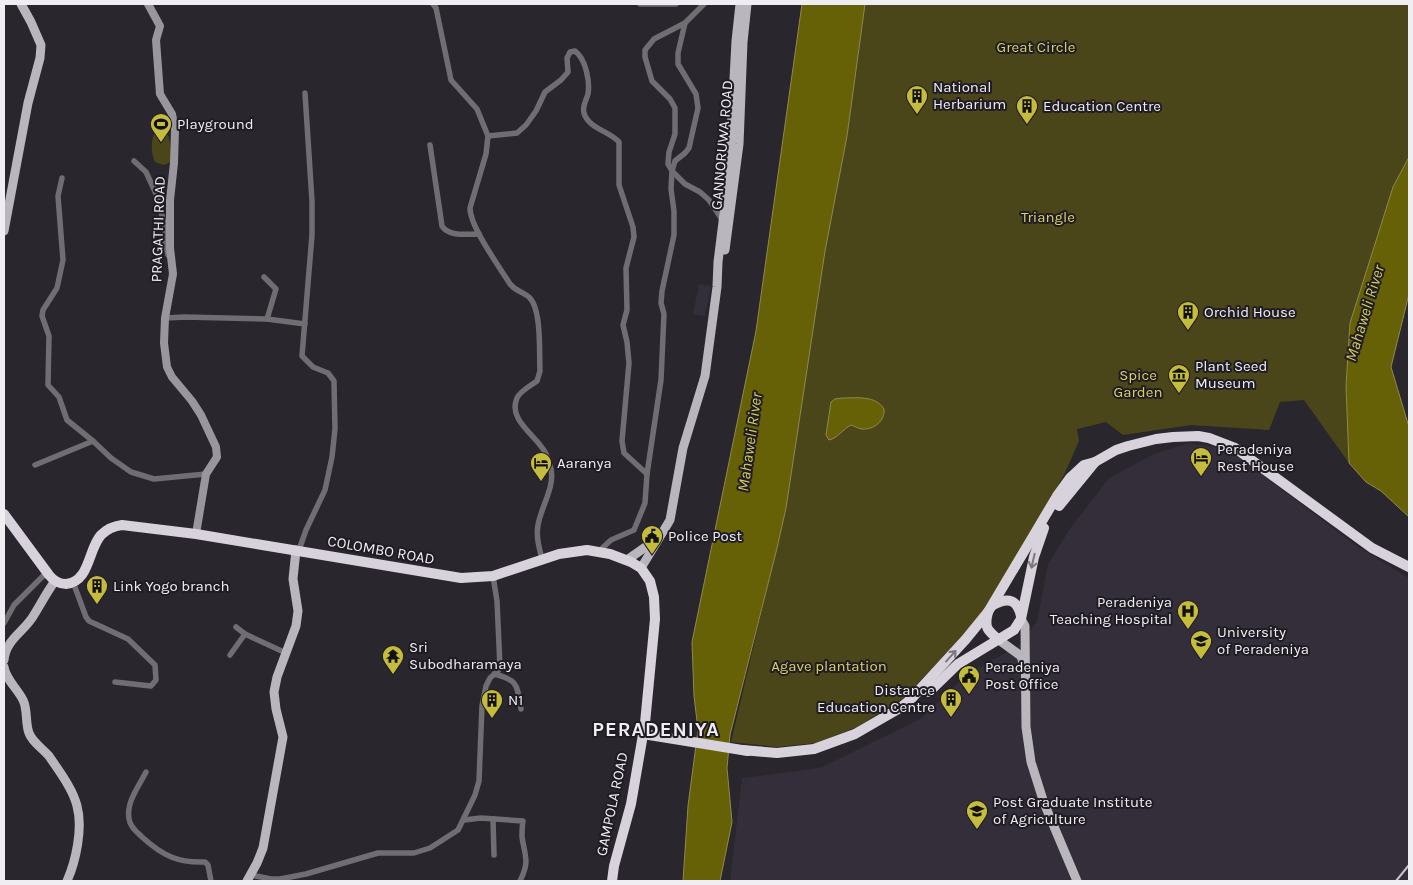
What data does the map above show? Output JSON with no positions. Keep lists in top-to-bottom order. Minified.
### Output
{"streets":{"highway":["COLOMBO ROAD","GAMPOLA ROAD"],"main road":["GANNORUWA ROAD"],"street":["PRAGATHI ROAD"]},"crossings":[["GANNORUWA ROAD","COLOMBO ROAD"],["PRAGATHI ROAD","COLOMBO ROAD"]],"districts":["PERADENIYA"],"water":["Mahaweli River"],"parks":["Great Circle","Triangle","Spice Garden","Agave plantation"],"places":{"building":["National Herbarium","Education Centre","Orchid House","Link Yogo branch","Distance Education Centre","N1"],"sports":["Playground"],"museum":["Plant Seed Museum"],"hotel":["Peradeniya Rest House","Aaranya"],"public building":["Police Post","Peradeniya Post Office"],"hospital":["Peradeniya Teaching Hospital"],"school or university":["University of Peradeniya","Post Graduate Institute of Agriculture"],"temple":["Sri Subodharamaya"]}}
